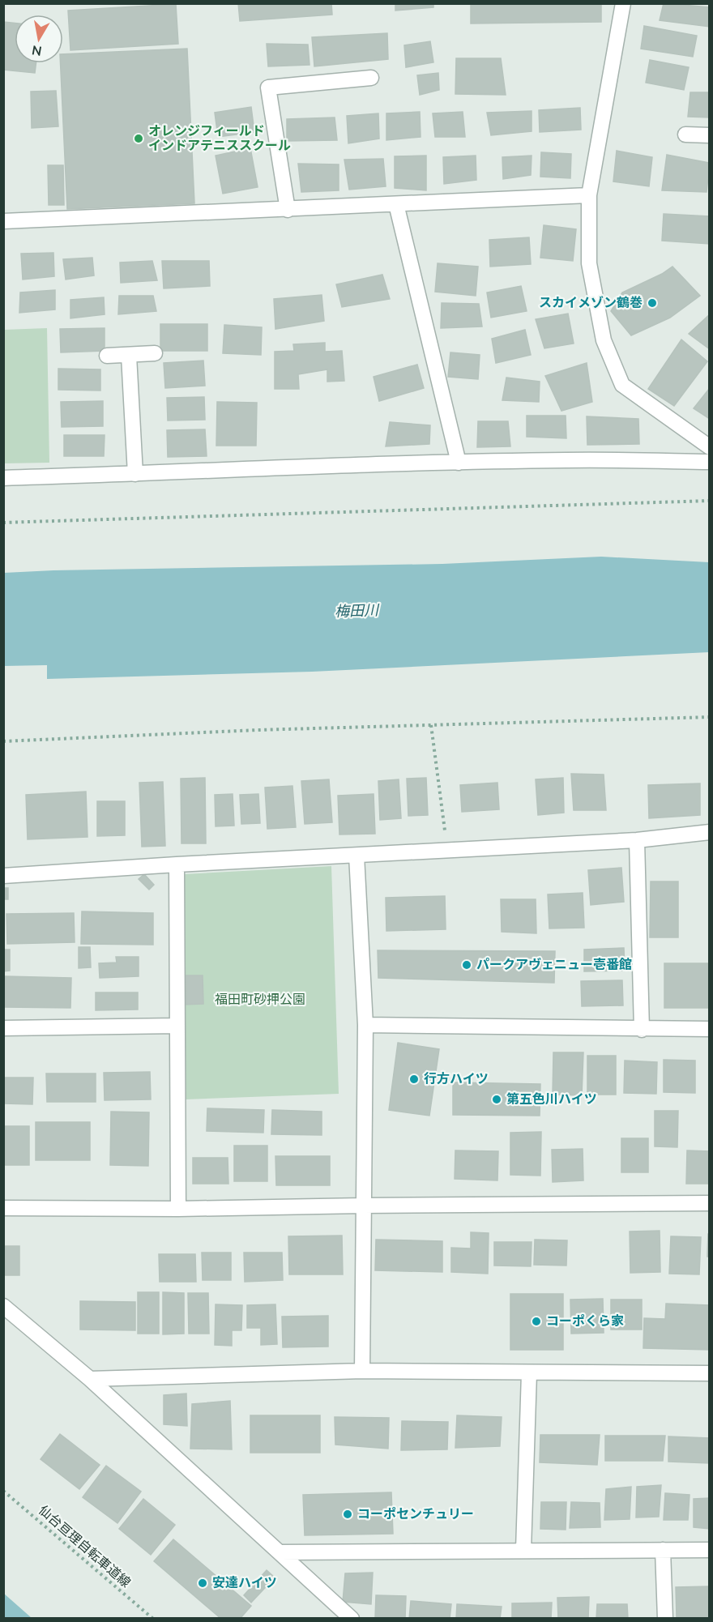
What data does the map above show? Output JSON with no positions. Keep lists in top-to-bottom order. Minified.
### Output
{"streets":{"path":["仙台亘理自転車道線"]},"water":["梅田川"],"parks":["福田町砂押公園"],"places":["オレンジフィールド インドアテニススクール","スカイメゾン鶴巻","パークアヴェニュー壱番館","行方ハイツ","第五色川ハイツ","コーポくら家","コーポセンチュリー","安達ハイツ"],"north":"bottom"}
